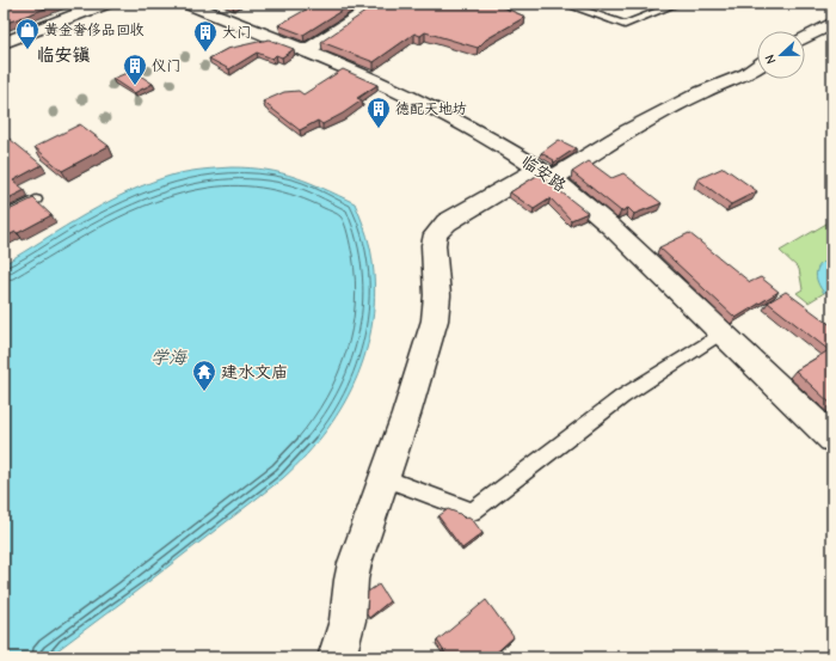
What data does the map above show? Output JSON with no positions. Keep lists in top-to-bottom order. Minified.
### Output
{"streets":{"street":["临安路"]},"districts":["临安镇"],"water":["学海"],"places":{"shop":["黄金奢侈品回收"],"building":["大门","仪门","德配天地坊"],"temple":["建水文庙"]},"north":"left"}
